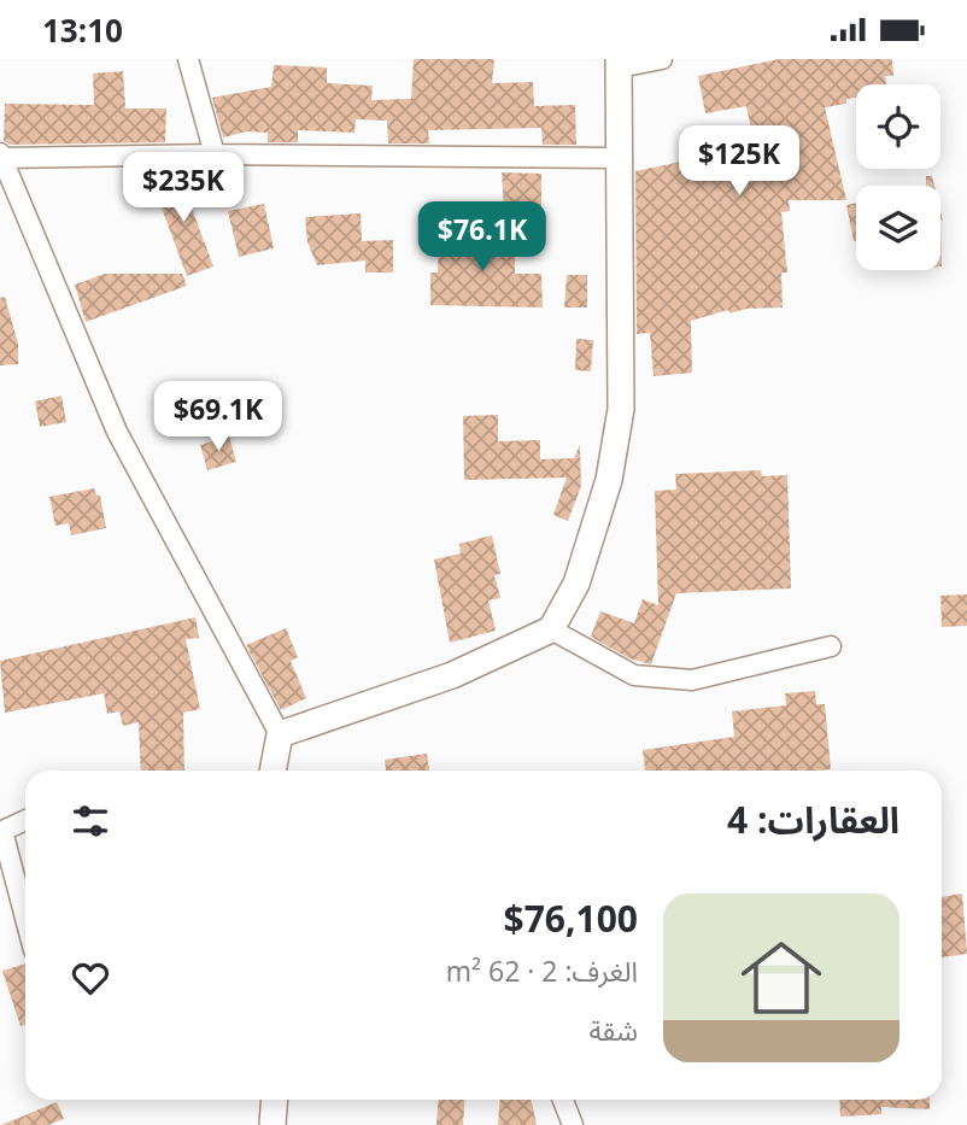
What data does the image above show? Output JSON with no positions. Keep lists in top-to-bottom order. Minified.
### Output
{"page":{"status":"13:10","price":["$125K","$235K","$76.1K","$69.1K"],"heading":"العقارات: 4","list":[{"name":"$76,100","note":"الغرف: 2 · 62 m² · شقة"}]}}
